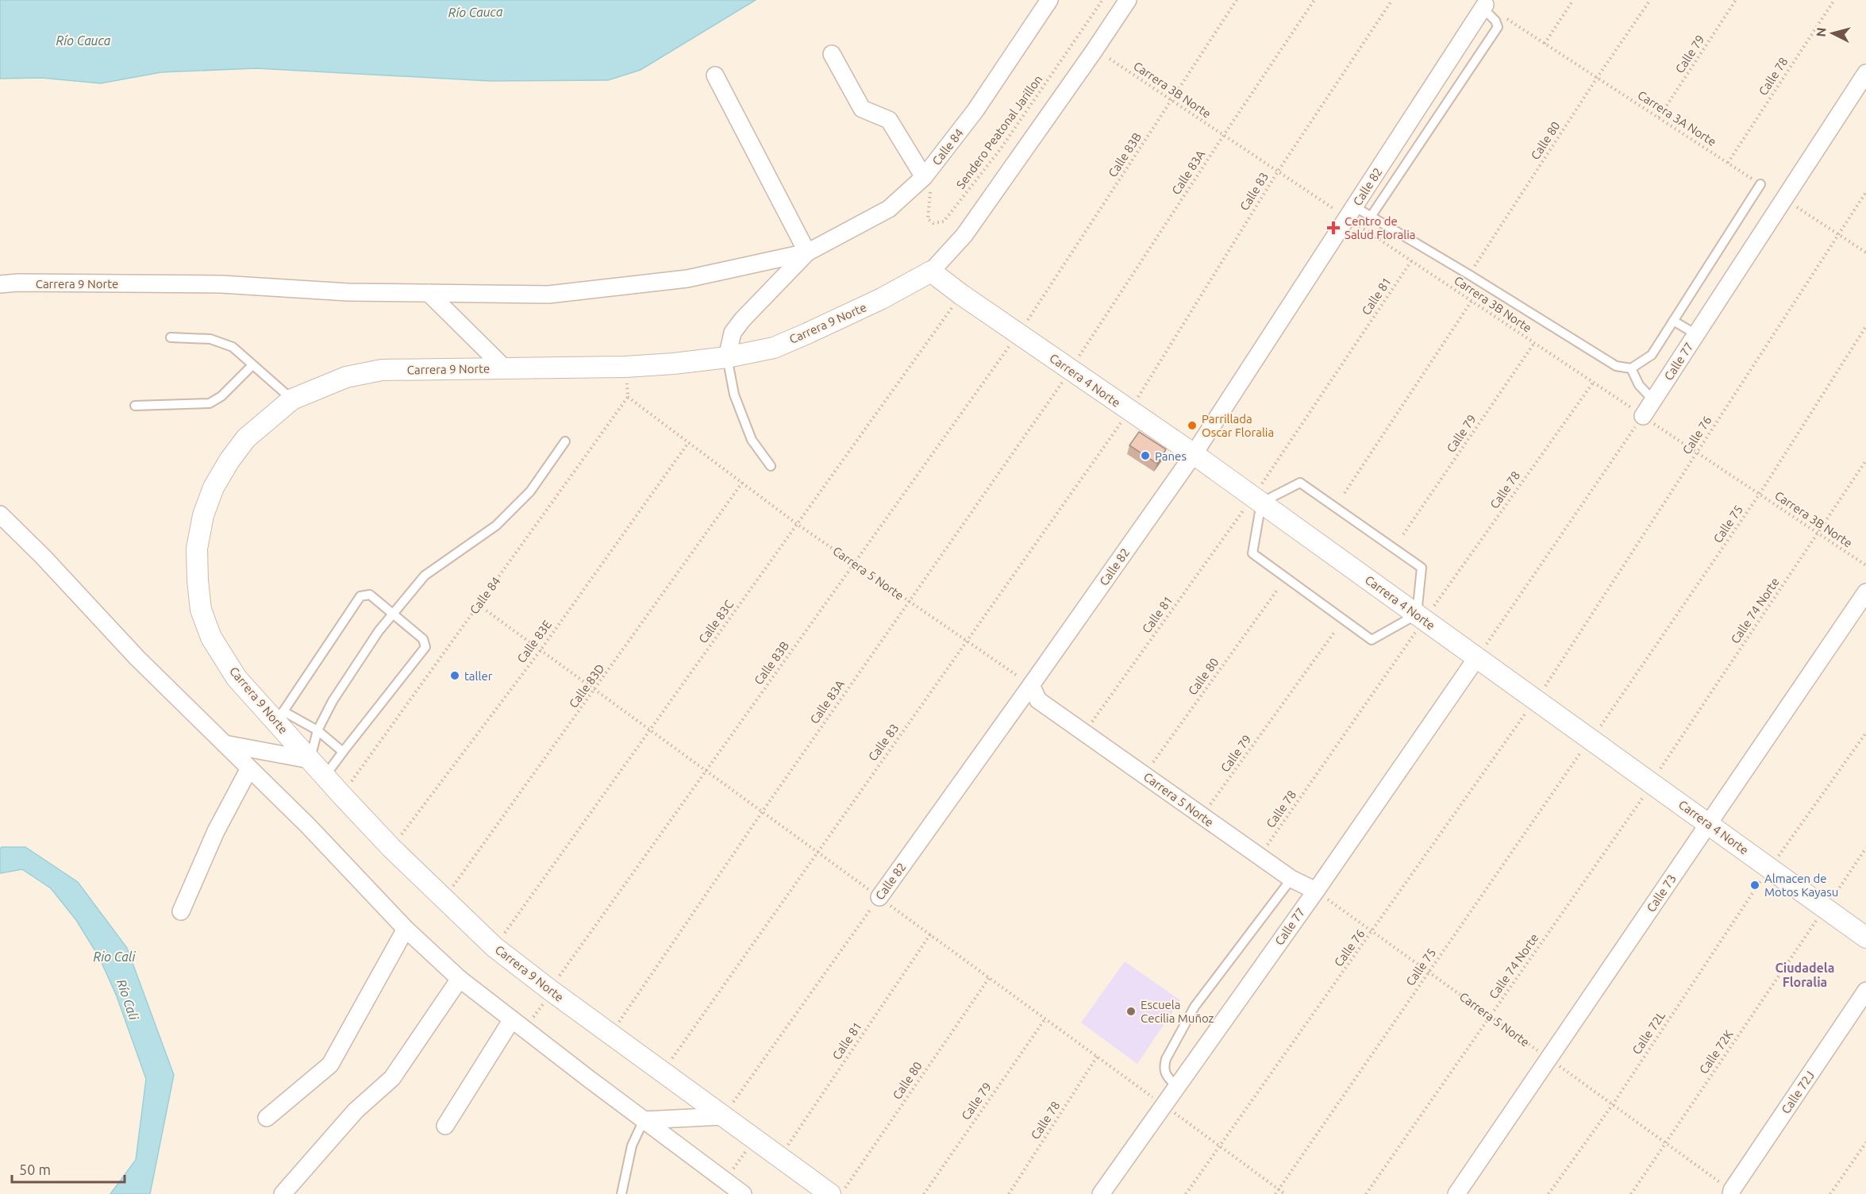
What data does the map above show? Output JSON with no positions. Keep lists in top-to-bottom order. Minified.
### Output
{"streets":{"street":["Calle 84","Calle 82","Carrera 9 Norte","Calle 77","Carrera 4 Norte","Carrera 5 Norte","Calle 73","Calle 72J"],"path":["Calle 79","Calle 78","Carrera 3B Norte","Carrera 3A Norte","Sendero Peatonal Jarillon","Calle 80","Calle 83B","Calle 83A","Calle 83","Calle 81","Calle 76","Calle 75","Calle 74 Norte","Calle 83C","Calle 83E","Calle 83D","Calle 72L","Calle 72K"]},"crossings":[["Calle 79","Carrera 3B Norte"],["Calle 79","Carrera 3A Norte"],["Calle 79","Carrera 5 Norte"],["Calle 78","Carrera 3B Norte"],["Calle 78","Carrera 3A Norte"],["Calle 78","Carrera 4 Norte"],["Calle 78","Carrera 5 Norte"],["Carrera 3B Norte","Calle 80"],["Carrera 3B Norte","Calle 83B"],["Carrera 3B Norte","Calle 83A"],["Carrera 3B Norte","Calle 82"],["Carrera 3B Norte","Calle 83"],["Carrera 3B Norte","Calle 81"],["Carrera 3B Norte","Calle 77"],["Carrera 3B Norte","Calle 76"],["Carrera 3B Norte","Calle 75"],["Carrera 3B Norte","Calle 74 Norte"],["Carrera 3A Norte","Calle 80"],["Carrera 3A Norte","Calle 82"],["Sendero Peatonal Jarillon","Calle 84"],["Calle 80","Carrera 5 Norte"],["Calle 84","Carrera 9 Norte"],["Calle 84","Carrera 5 Norte"],["Calle 83B","Carrera 9 Norte"],["Calle 83B","Carrera 5 Norte"],["Calle 83A","Carrera 9 Norte"],["Calle 83A","Carrera 5 Norte"],["Calle 82","Carrera 9 Norte"],["Calle 82","Carrera 4 Norte"],["Calle 82","Carrera 5 Norte"],["Calle 83","Carrera 9 Norte"],["Calle 83","Carrera 5 Norte"],["Carrera 9 Norte","Calle 81"],["Carrera 9 Norte","Carrera 4 Norte"],["Carrera 9 Norte","Calle 83C"],["Carrera 9 Norte","Calle 83E"],["Carrera 9 Norte","Calle 83D"],["Calle 81","Carrera 4 Norte"],["Calle 81","Carrera 5 Norte"],["Calle 77","Carrera 4 Norte"],["Calle 77","Carrera 5 Norte"],["Carrera 4 Norte","Calle 73"],["Calle 76","Carrera 5 Norte"],["Calle 75","Carrera 5 Norte"],["Carrera 5 Norte","Calle 74 Norte"],["Carrera 5 Norte","Calle 83C"],["Carrera 5 Norte","Calle 83E"],["Carrera 5 Norte","Calle 83D"],["Carrera 5 Norte","Calle 73"],["Carrera 5 Norte","Calle 72L"],["Carrera 5 Norte","Calle 72K"],["Carrera 5 Norte","Calle 72J"]],"districts":["Ciudadela Floralia"],"water":["Río Cauca","Rio Cali","Río Cali"],"places":{"health":["Centro de Salud Floralia"],"other":["Parrillada Oscar Floralia","Panes","taller","Almacen de Motos Kayasu","Escuela Cecilia Muñoz"]},"scale_bar":"50 m","north":"left"}
